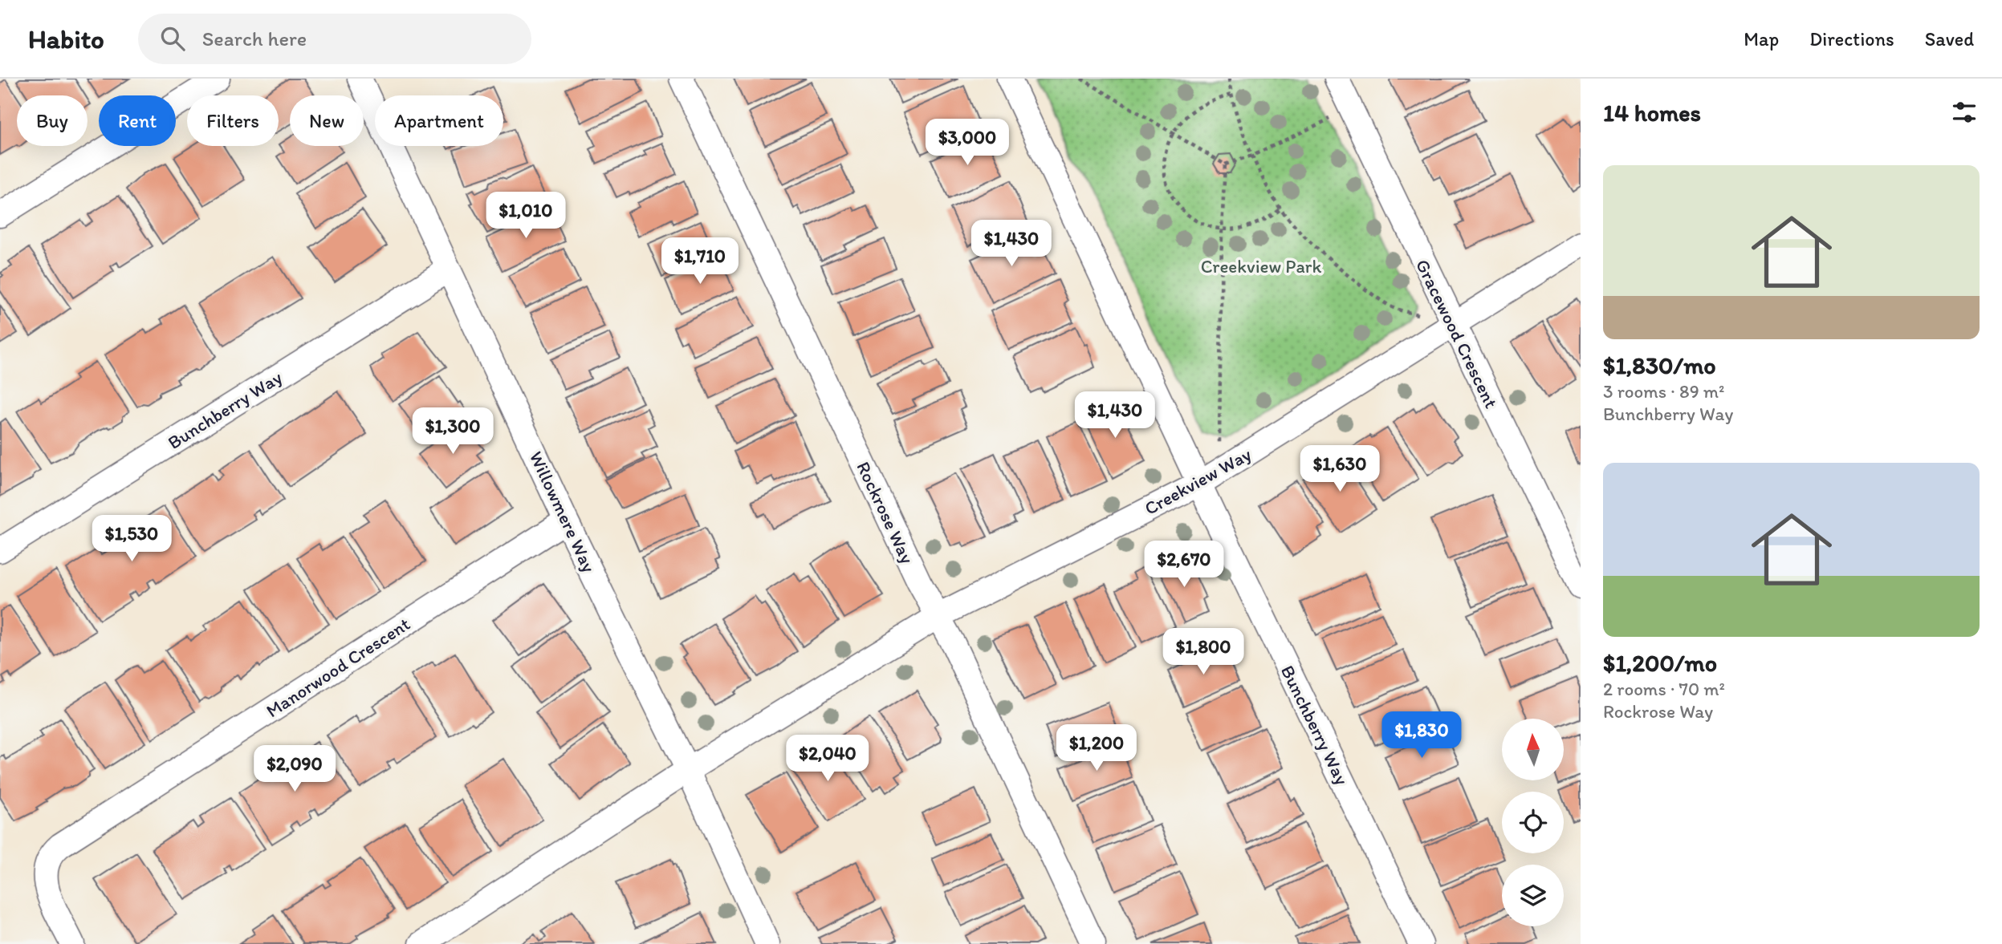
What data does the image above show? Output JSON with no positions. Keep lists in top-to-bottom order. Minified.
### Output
{"streets":{"street":["Gracewood Crescent","Bunchberry Way","Creekview Way","Willowmere Way","Rockrose Way","Manorwood Crescent"]},"crossings":[["Gracewood Crescent","Creekview Way"],["Bunchberry Way","Creekview Way"],["Bunchberry Way","Willowmere Way"],["Creekview Way","Willowmere Way"],["Creekview Way","Rockrose Way"],["Willowmere Way","Manorwood Crescent"]],"parks":["Creekview Park"],"north":"top","page":{"header":"Habito","search":"Search here","nav":["Map","Directions","Saved"],"heading":"14 homes","chip":["Buy","Rent","Filters","New","Apartment"],"price":["$3,000","$1,010","$1,430","$1,710","$1,430","$1,300","$1,630","$1,530","$2,670","$1,800","$1,830","$1,200","$2,040","$2,090"],"list":[{"name":"$1,830/mo","note":"3 rooms · 89 m² · Bunchberry Way"},{"name":"$1,200/mo","note":"2 rooms · 70 m² · Rockrose Way"}]}}
